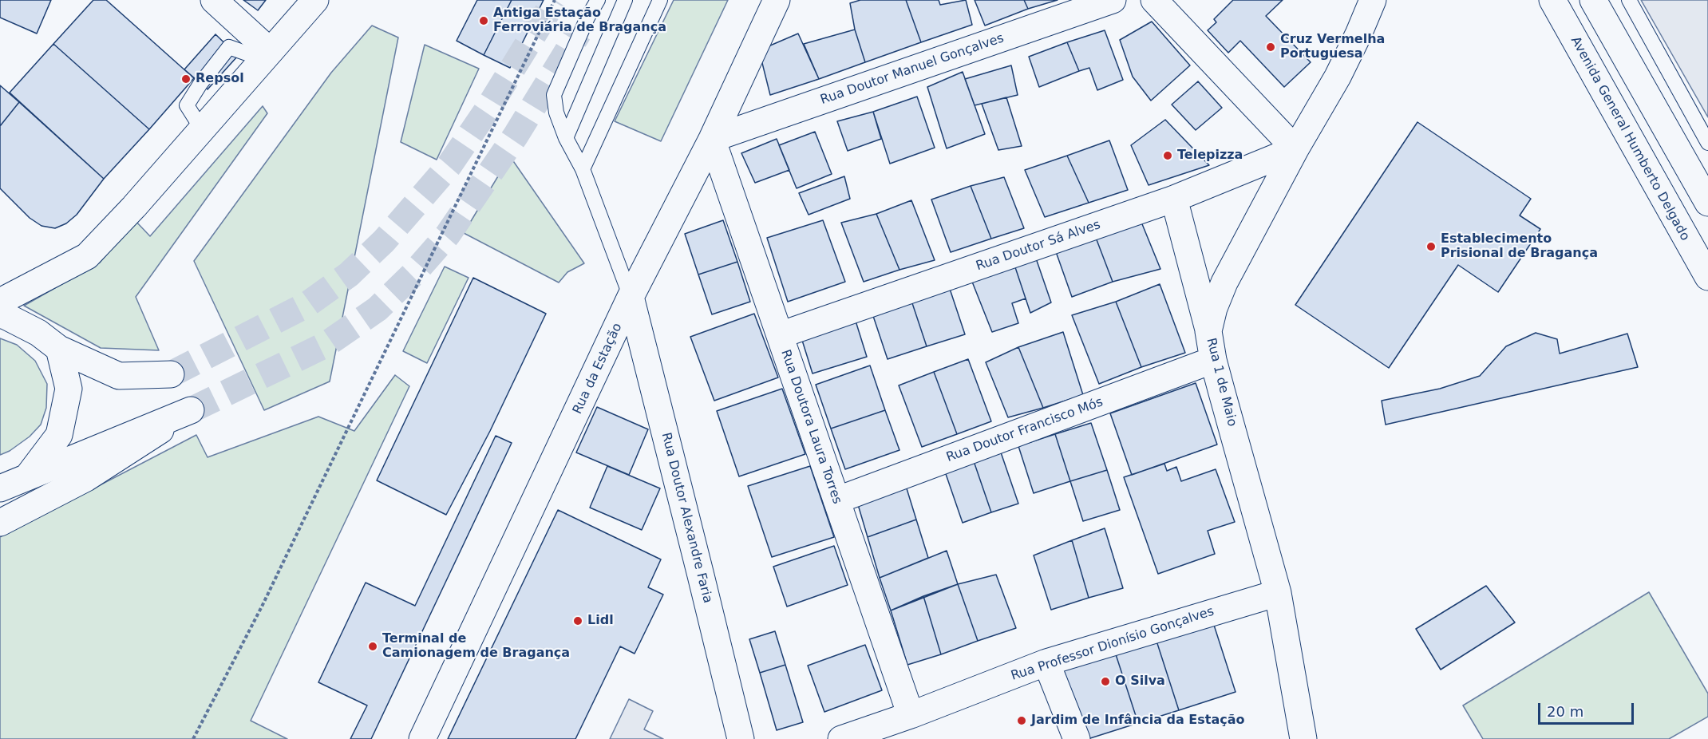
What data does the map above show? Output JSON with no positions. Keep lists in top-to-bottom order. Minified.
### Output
{"streets":{"street":["Rua Doutor Manuel Gonçalves","Avenida General Humberto Delgado","Rua Doutor Sá Alves","Rua da Estação","Rua 1 de Maio","Rua Doutora Laura Torres","Rua Doutor Francisco Mós","Rua Doutor Alexandre Faria","Rua Professor Dionísio Gonçalves"]},"crossings":[["Rua Doutor Manuel Gonçalves","Rua da Estação"],["Rua Doutor Manuel Gonçalves","Rua Doutora Laura Torres"],["Rua Doutor Sá Alves","Rua 1 de Maio"],["Rua Doutor Sá Alves","Rua Doutora Laura Torres"],["Rua da Estação","Rua Doutora Laura Torres"],["Rua da Estação","Rua Doutor Alexandre Faria"],["Rua 1 de Maio","Rua Doutor Francisco Mós"],["Rua 1 de Maio","Rua Professor Dionísio Gonçalves"],["Rua Doutora Laura Torres","Rua Doutor Francisco Mós"],["Rua Doutora Laura Torres","Rua Professor Dionísio Gonçalves"]],"places":["Antiga Estação Ferroviária de Bragança","Cruz Vermelha Portuguesa","Repsol","Telepizza","Establecimento Prisional de Bragança","Lidl","Terminal de Camionagem de Bragança","O Silva","Jardim de Infância da Estação"],"scale_bar":"20 m"}
